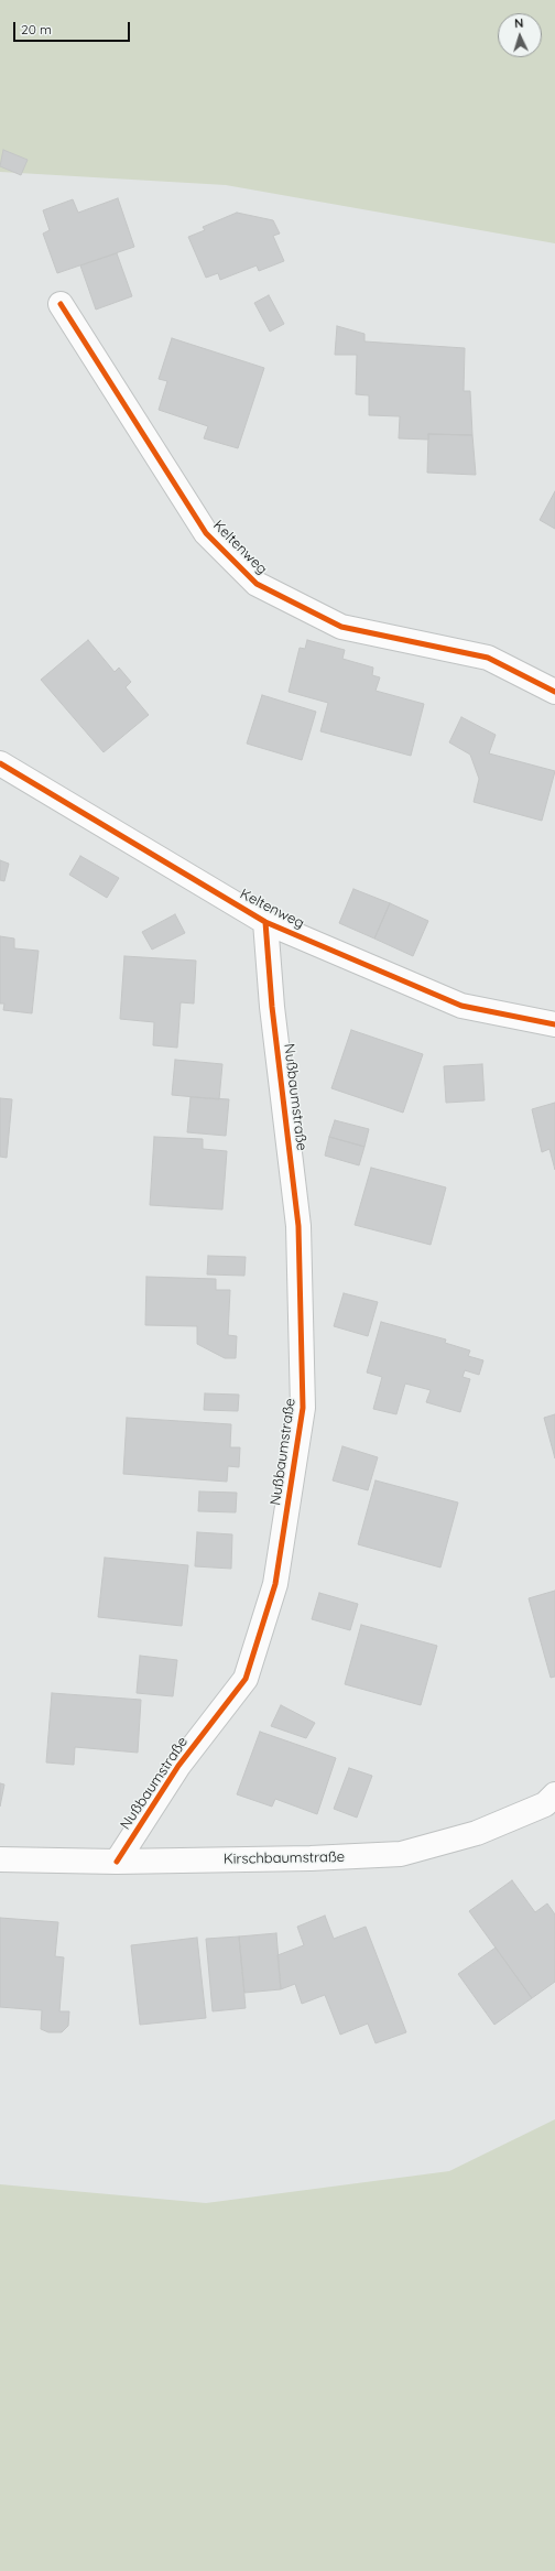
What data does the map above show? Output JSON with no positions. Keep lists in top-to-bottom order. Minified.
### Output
{"streets":{"street":["Keltenweg","Nußbaumstraße","Kirschbaumstraße"]},"crossings":[["Keltenweg","Nußbaumstraße"],["Nußbaumstraße","Kirschbaumstraße"]],"scale_bar":"20 m","north":"top"}
